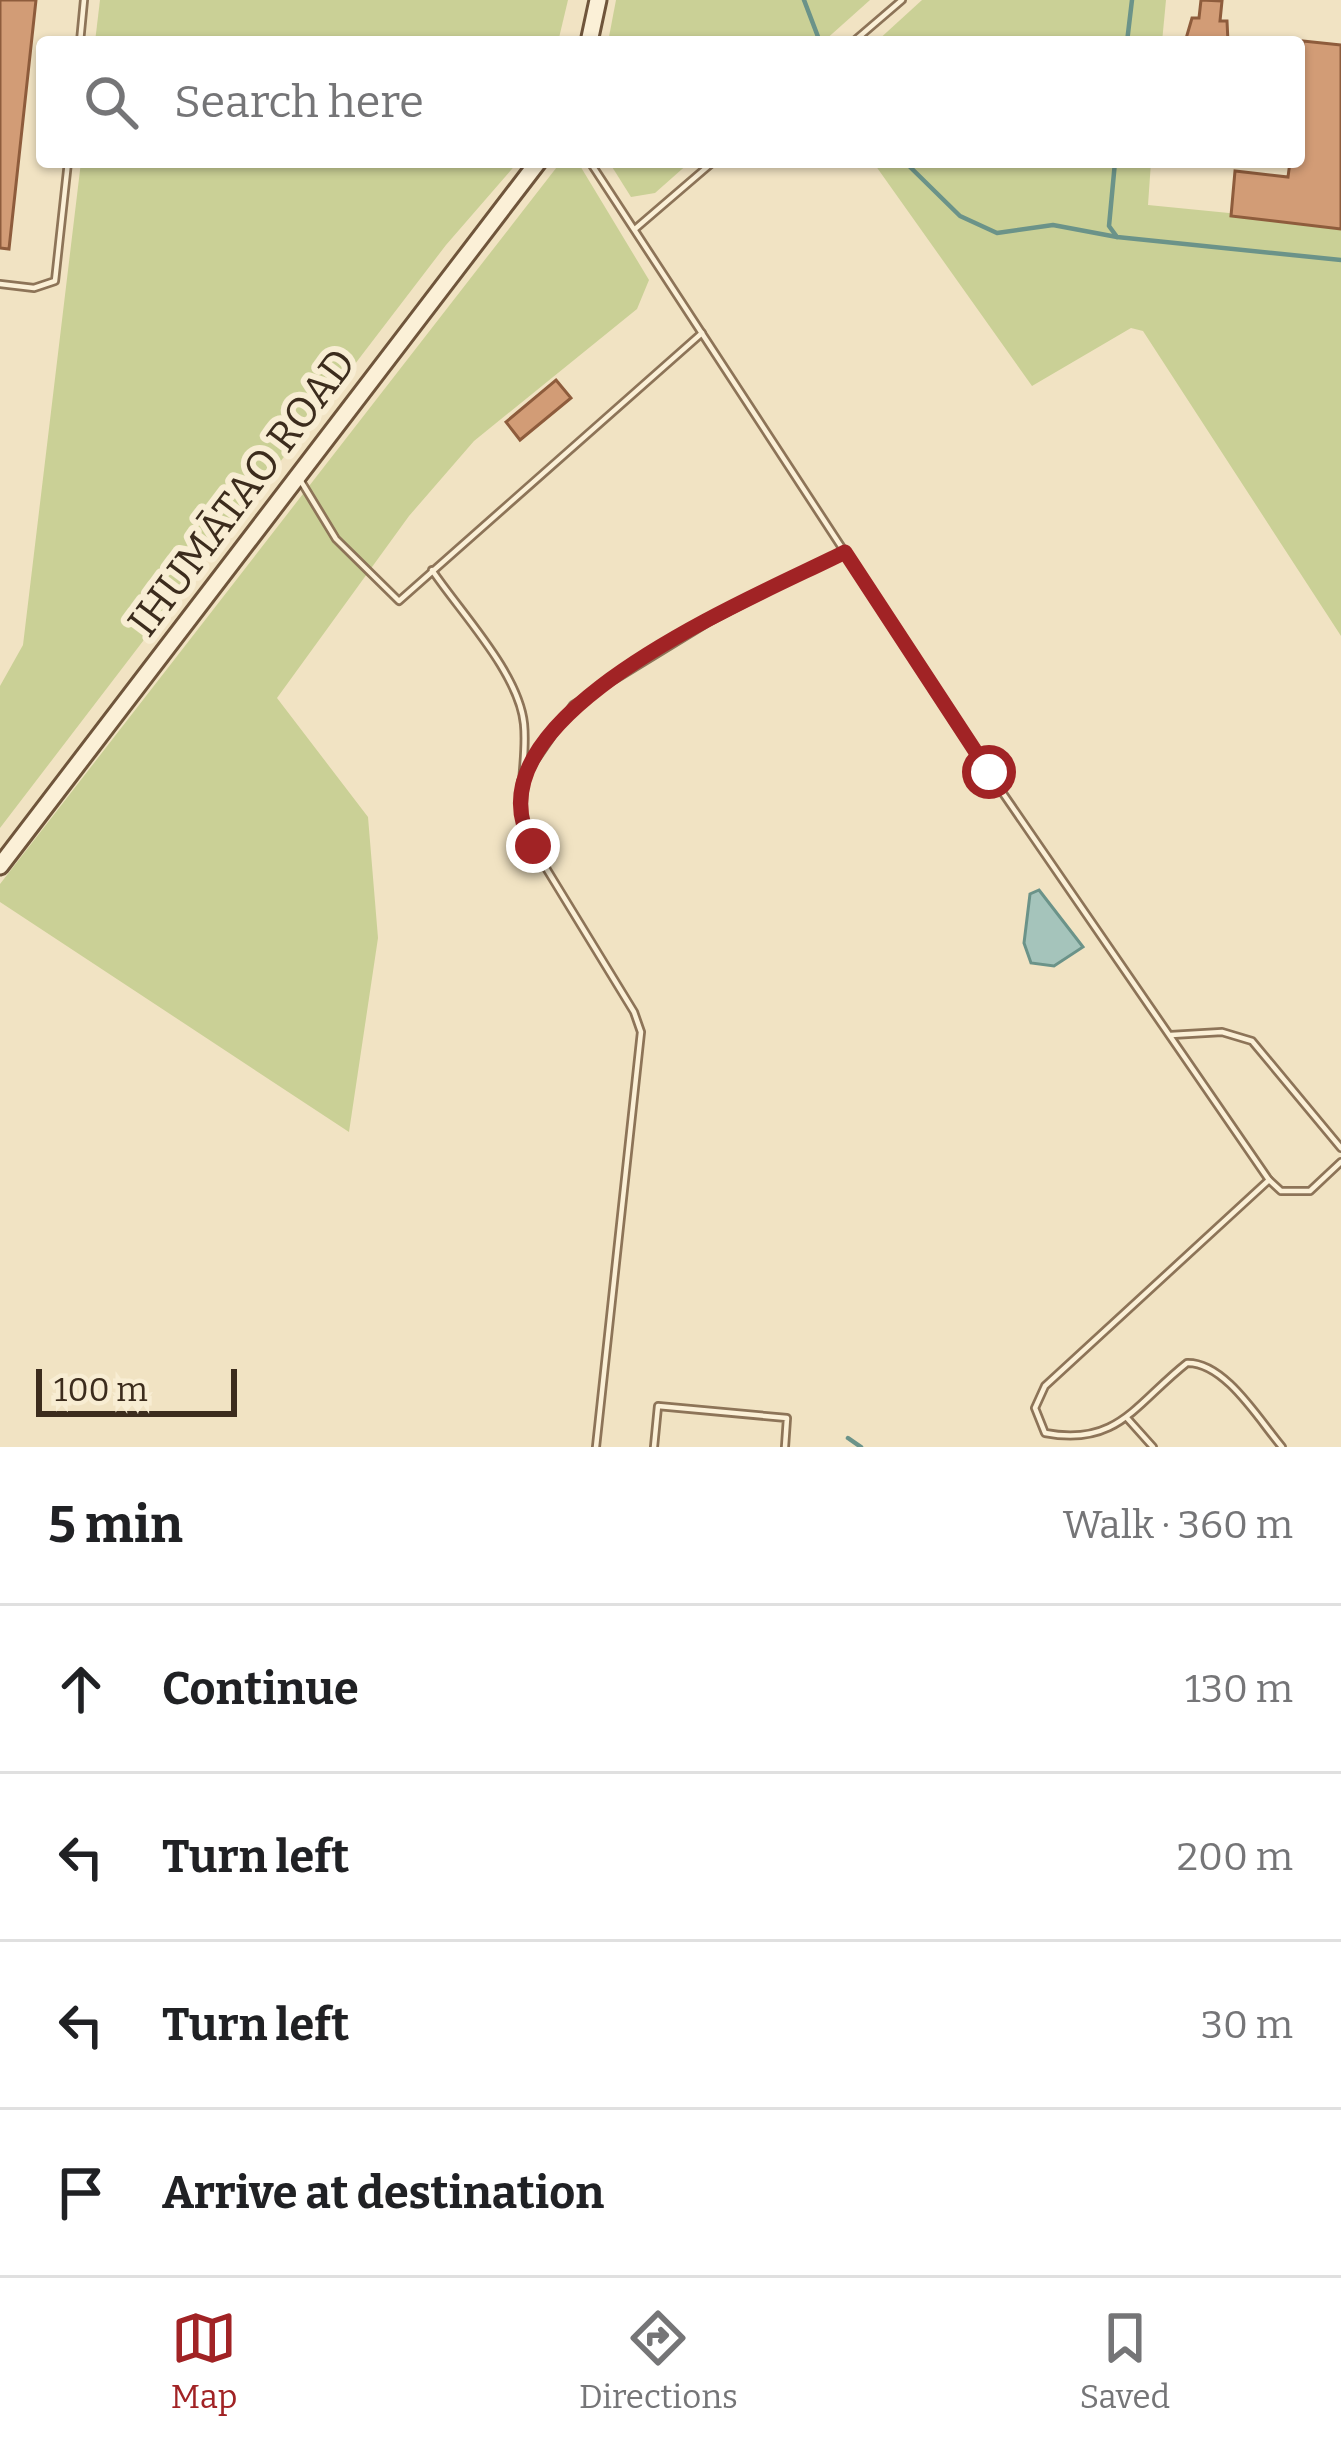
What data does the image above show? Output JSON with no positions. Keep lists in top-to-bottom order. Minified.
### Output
{"streets":{"street":["IHUMĀTAO ROAD"]},"scale_bar":"100 m","page":{"search":"Search here","scale":"100 m","heading":["5 min","Walk · 360 m"],"list":[["Continue","130 m"],["Turn left","200 m"],["Turn left","30 m"],"Arrive at destination"],"nav":["Map","Directions","Saved"]}}
